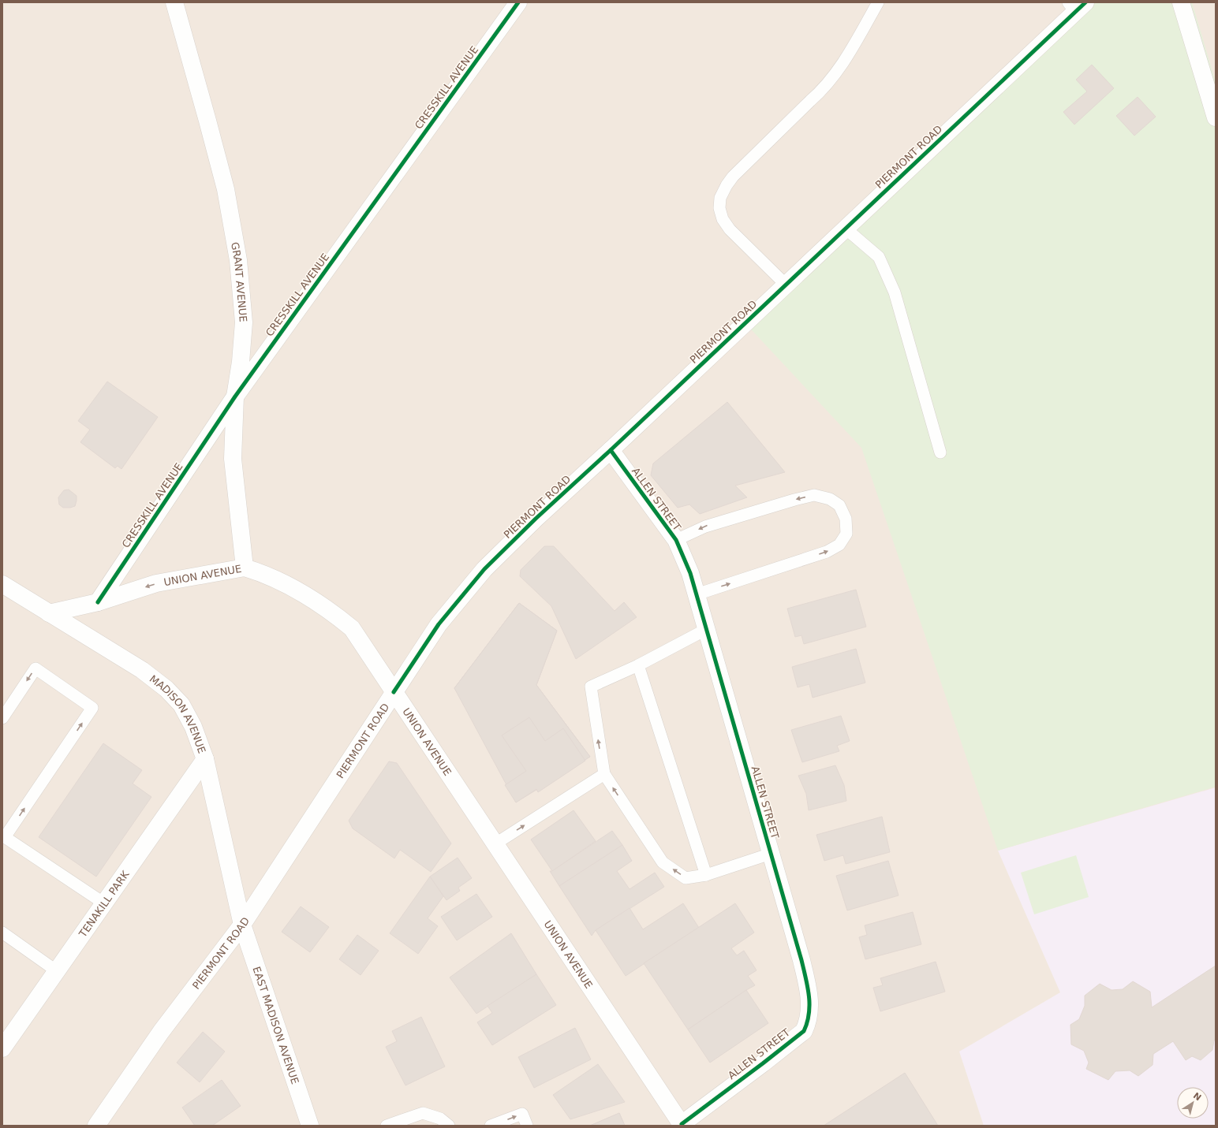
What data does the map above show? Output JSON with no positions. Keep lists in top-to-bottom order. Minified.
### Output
{"streets":{"street":["CRESSKILL AVENUE","PIERMONT ROAD","GRANT AVENUE","ALLEN STREET","UNION AVENUE","MADISON AVENUE","TENAKILL PARK","EAST MADISON AVENUE"]},"crossings":[["CRESSKILL AVENUE","GRANT AVENUE"],["CRESSKILL AVENUE","UNION AVENUE"],["PIERMONT ROAD","ALLEN STREET"],["PIERMONT ROAD","UNION AVENUE"],["PIERMONT ROAD","MADISON AVENUE"],["PIERMONT ROAD","EAST MADISON AVENUE"],["GRANT AVENUE","UNION AVENUE"],["ALLEN STREET","UNION AVENUE"],["UNION AVENUE","MADISON AVENUE"],["MADISON AVENUE","TENAKILL PARK"],["MADISON AVENUE","EAST MADISON AVENUE"]],"north":"top right"}
